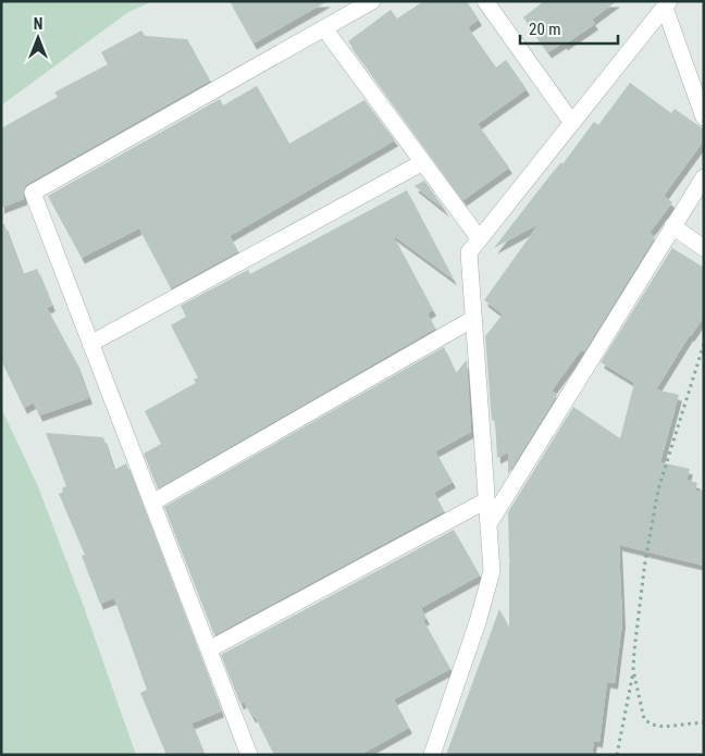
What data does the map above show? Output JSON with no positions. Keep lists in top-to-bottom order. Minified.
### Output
{"scale_bar":"20 m","north":"top"}
